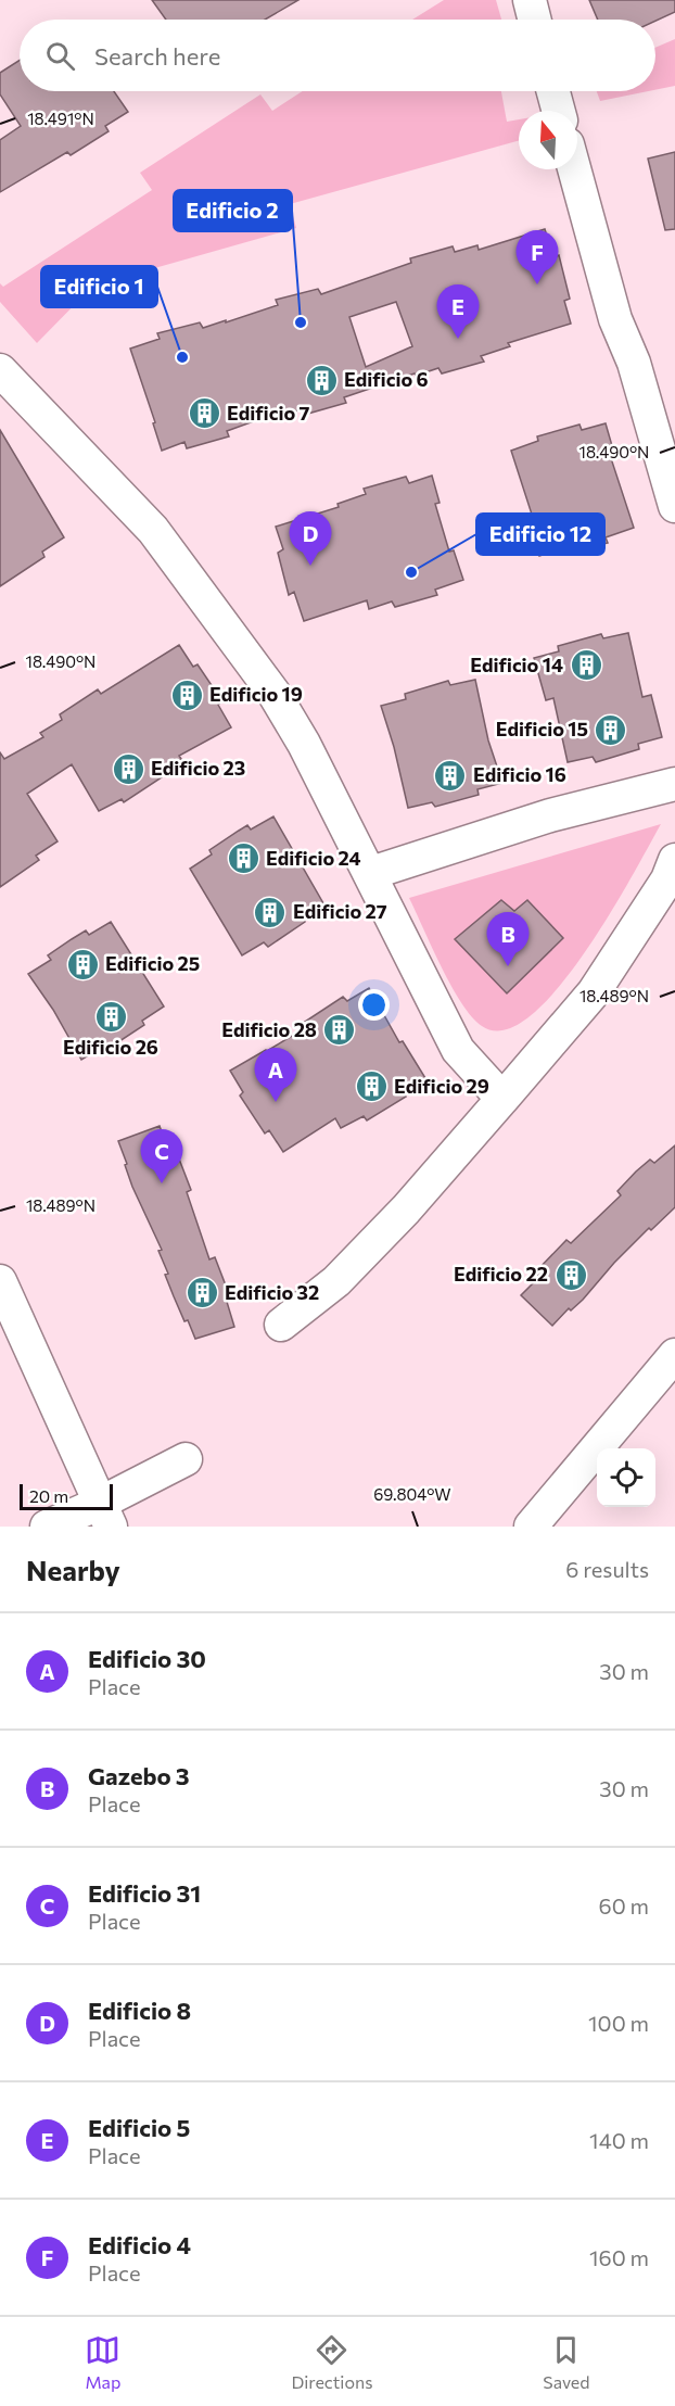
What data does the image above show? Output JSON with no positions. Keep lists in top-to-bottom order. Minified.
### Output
{"places":{"other":["Edificio 2","Edificio 1","Edificio 12"],"building":["Edificio 6","Edificio 7","Edificio 14","Edificio 19","Edificio 15","Edificio 23","Edificio 16","Edificio 24","Edificio 27","Edificio 25","Edificio 26","Edificio 28","Edificio 29","Edificio 22","Edificio 32"]},"scale_bar":"20 m","north":"top","page":{"search":"Search here","pins":["F","E","D","B","A","C"],"scale":"20 m","heading":["Nearby","6 results"],"list":[{"mark":"A","name":"Edificio 30","note":"Place","value":"30 m"},{"mark":"B","name":"Gazebo 3","note":"Place","value":"30 m"},{"mark":"C","name":"Edificio 31","note":"Place","value":"60 m"},{"mark":"D","name":"Edificio 8","note":"Place","value":"100 m"},{"mark":"E","name":"Edificio 5","note":"Place","value":"140 m"},{"mark":"F","name":"Edificio 4","note":"Place","value":"160 m"}],"nav":["Map","Directions","Saved"]},"coordinates":["18.491°N","18.490°N","18.489°N","69.804°W"]}
